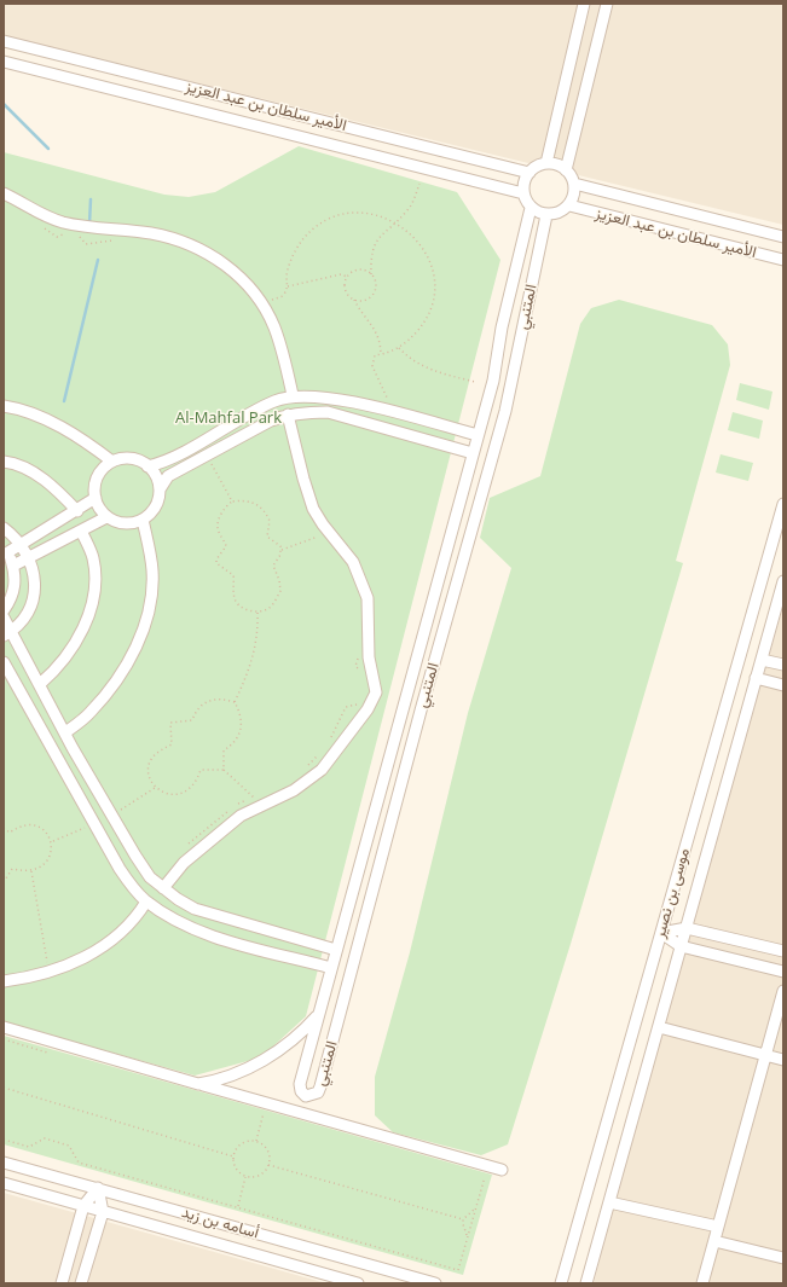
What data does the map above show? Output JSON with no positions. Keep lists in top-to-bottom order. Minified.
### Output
{"streets":{"street":["الأمير سلطان بن عبد العزيز","المتنبي","موسى بن نصير","أسامه بن زيد"]},"crossings":[["الأمير سلطان بن عبد العزيز","المتنبي"]],"parks":["Al-Mahfal Park"]}
